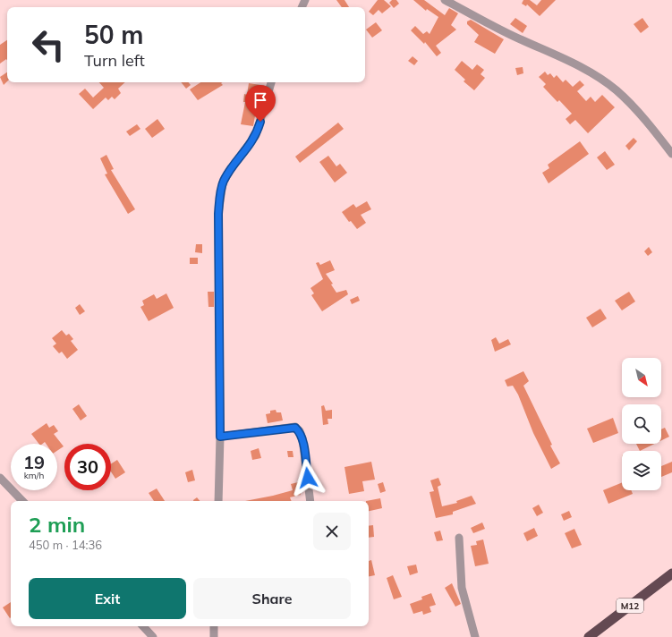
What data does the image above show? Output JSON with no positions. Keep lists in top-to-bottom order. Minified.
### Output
{"streets":{"highway":["M12"]},"north":"bottom right","page":{"turn":["50 m","Turn left"],"speed":"19 km/h","limit":"30","heading":["2 min","450 m · 14:36"],"buttons":["Exit","Share"]}}
